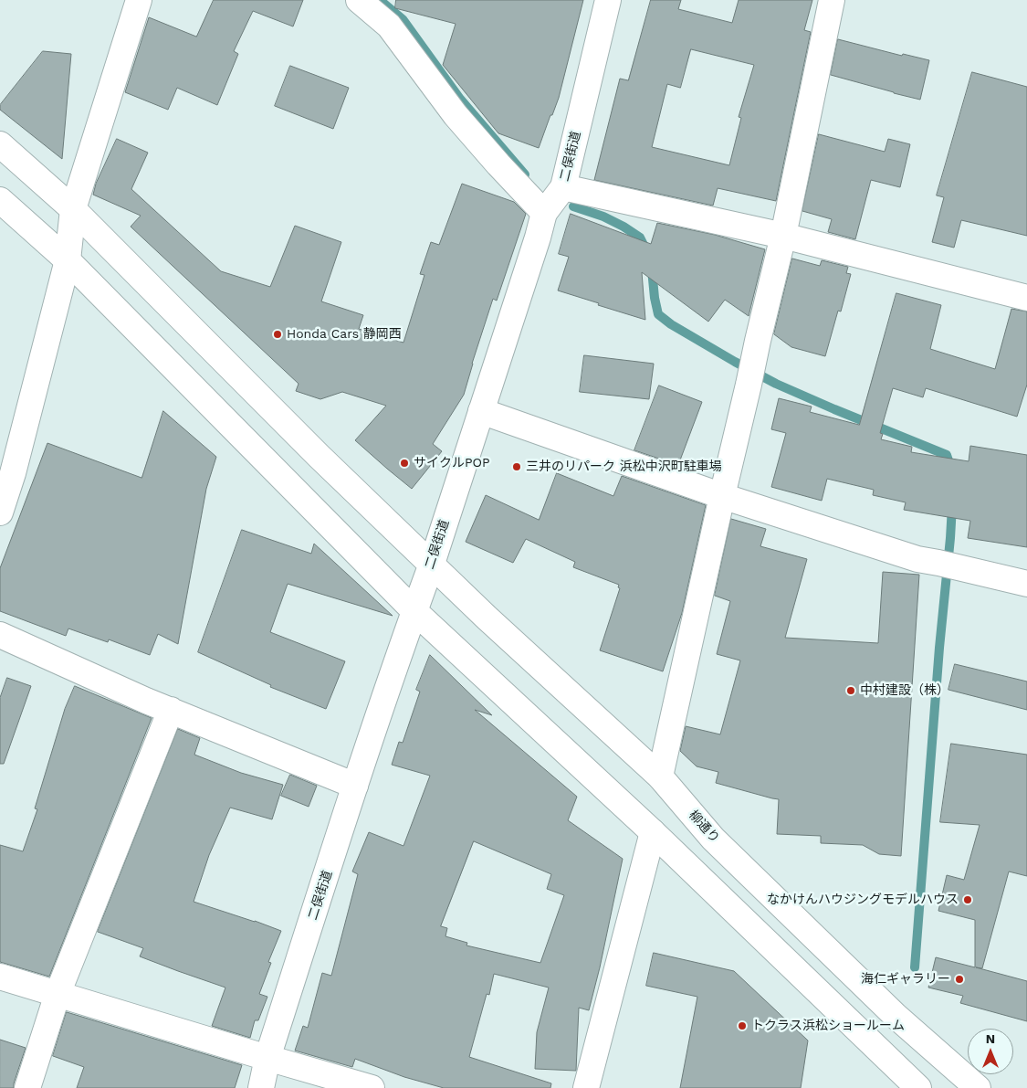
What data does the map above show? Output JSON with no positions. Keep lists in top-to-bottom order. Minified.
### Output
{"streets":{"street":["二俣街道","柳通り"]},"crossings":[["二俣街道","柳通り"]],"places":["Honda Cars 静岡西","サイクルPOP","三井のリパーク 浜松中沢町駐車場","中村建設（株）","なかけんハウジングモデルハウス","海仁ギャラリー","トクラス浜松ショールーム"],"north":"top"}
